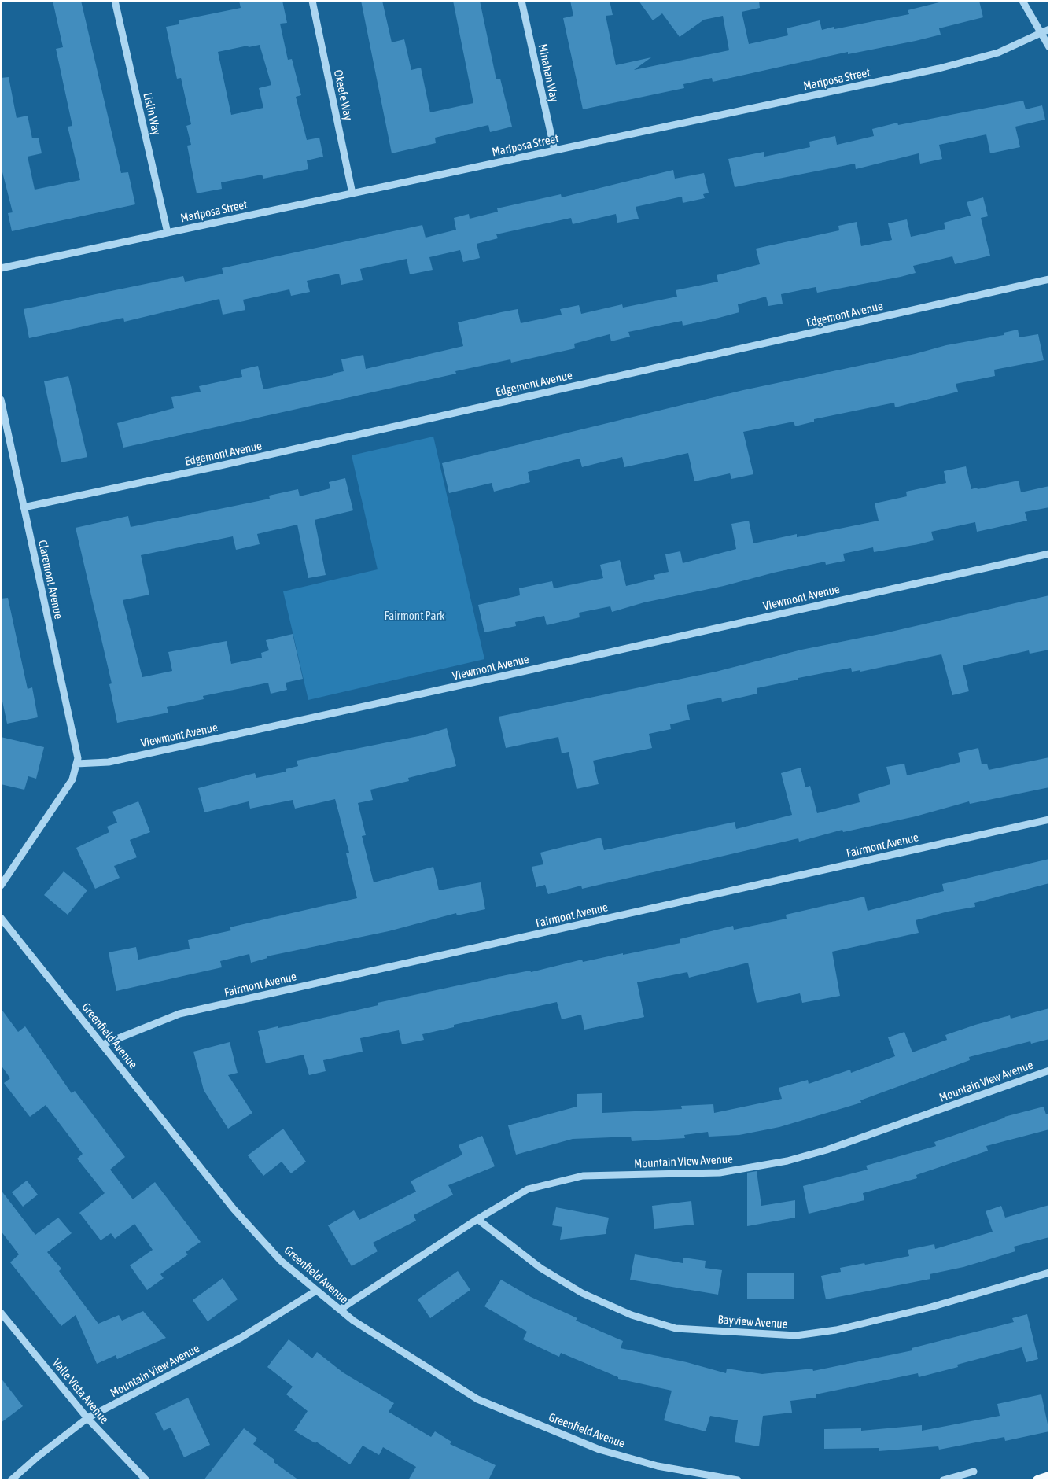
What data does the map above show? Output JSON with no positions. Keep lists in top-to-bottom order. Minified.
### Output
{"streets":{"street":["Minahan Way","Mariposa Street","Okeefe Way","Lislin Way","Edgemont Avenue","Claremont Avenue","Viewmont Avenue","Fairmont Avenue","Greenfield Avenue","Mountain View Avenue","Bayview Avenue","Valle Vista Avenue"]},"crossings":[["Minahan Way","Mariposa Street"],["Mariposa Street","Okeefe Way"],["Mariposa Street","Lislin Way"],["Edgemont Avenue","Claremont Avenue"],["Claremont Avenue","Viewmont Avenue"],["Fairmont Avenue","Greenfield Avenue"],["Greenfield Avenue","Mountain View Avenue"],["Mountain View Avenue","Bayview Avenue"],["Mountain View Avenue","Valle Vista Avenue"]],"parks":["Fairmont Park"]}
